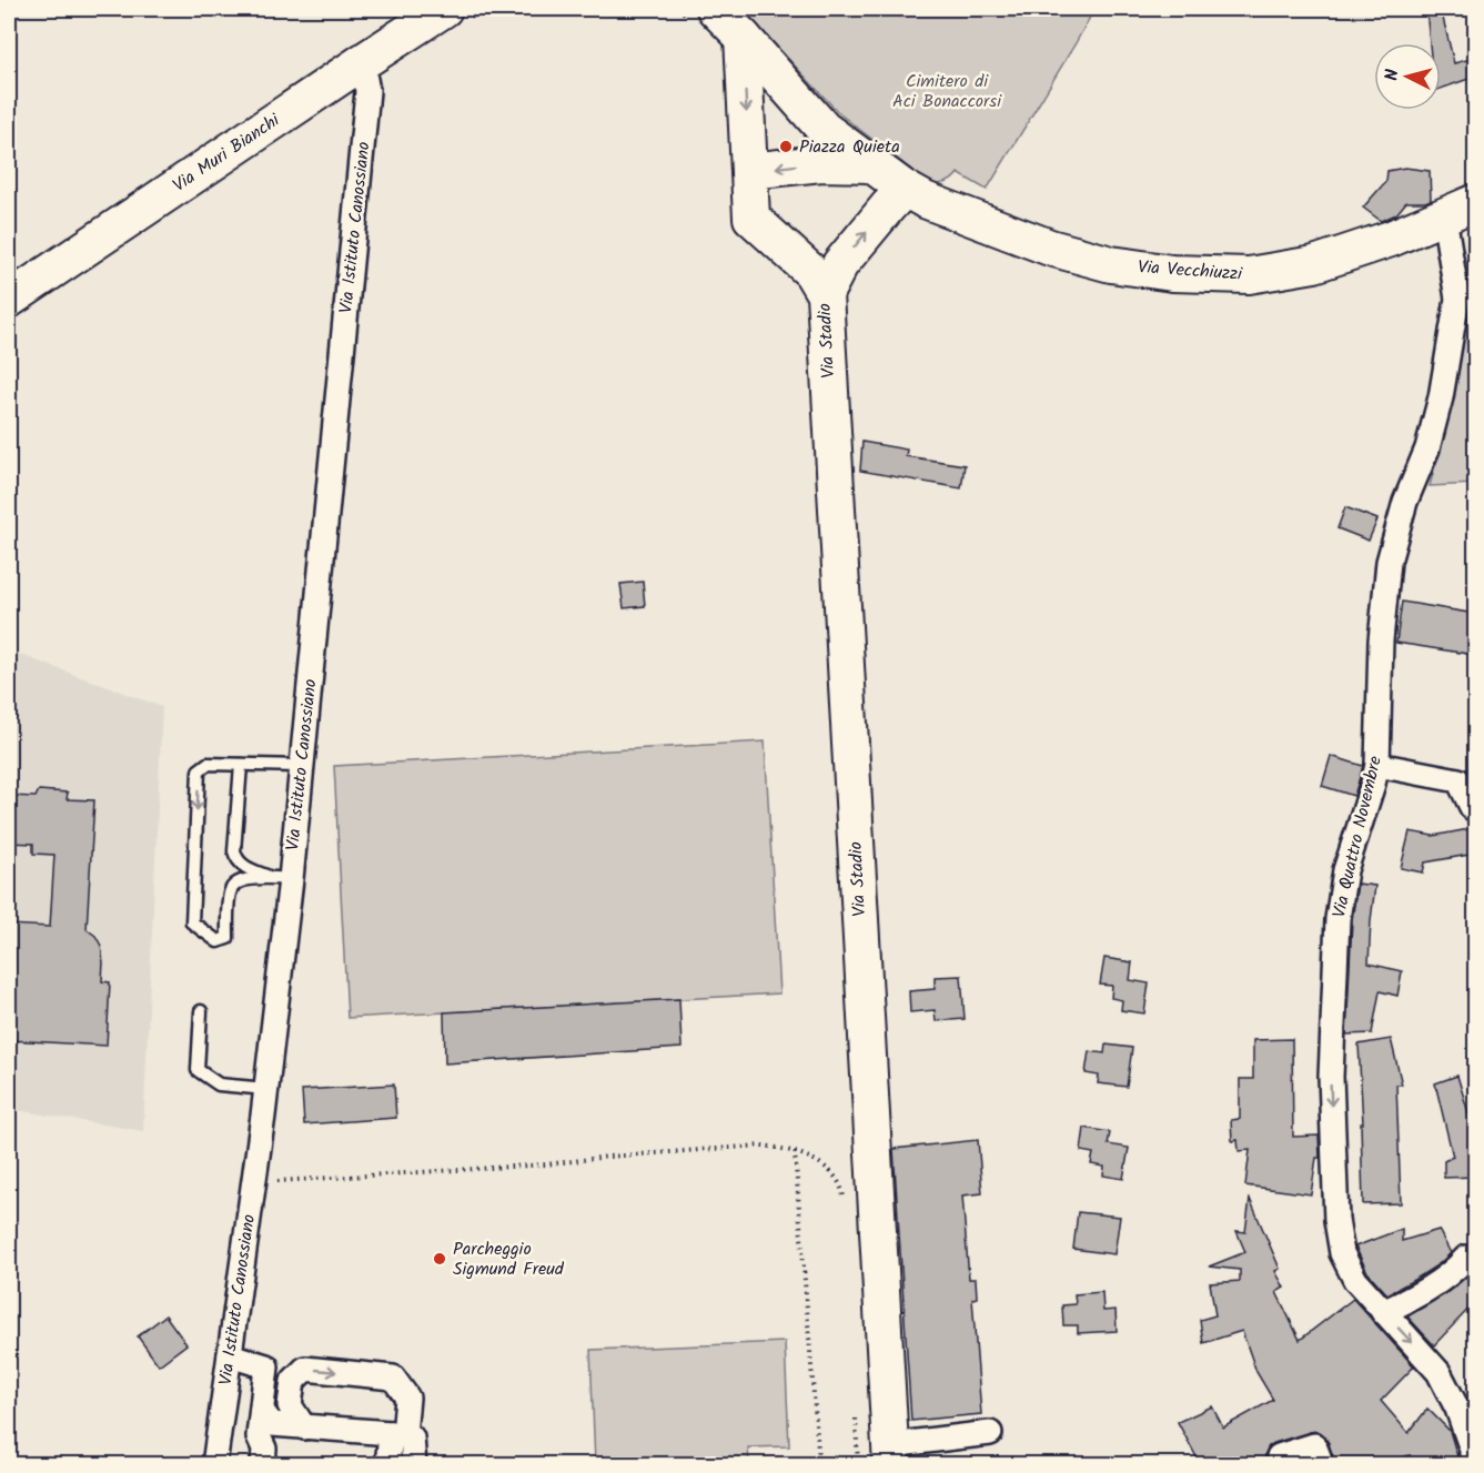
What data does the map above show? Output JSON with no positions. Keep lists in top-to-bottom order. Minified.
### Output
{"streets":{"street":["Via Muri Bianchi","Via Istituto Canossiano","Via Vecchiuzzi","Via Stadio","Via Quattro Novembre"]},"crossings":[["Via Muri Bianchi","Via Istituto Canossiano"],["Via Vecchiuzzi","Via Quattro Novembre"]],"one_way":["Via Quattro Novembre"],"parks":["Cimitero di Aci Bonaccorsi"],"places":["Piazza Quieta","Parcheggio Sigmund Freud"],"north":"left"}
